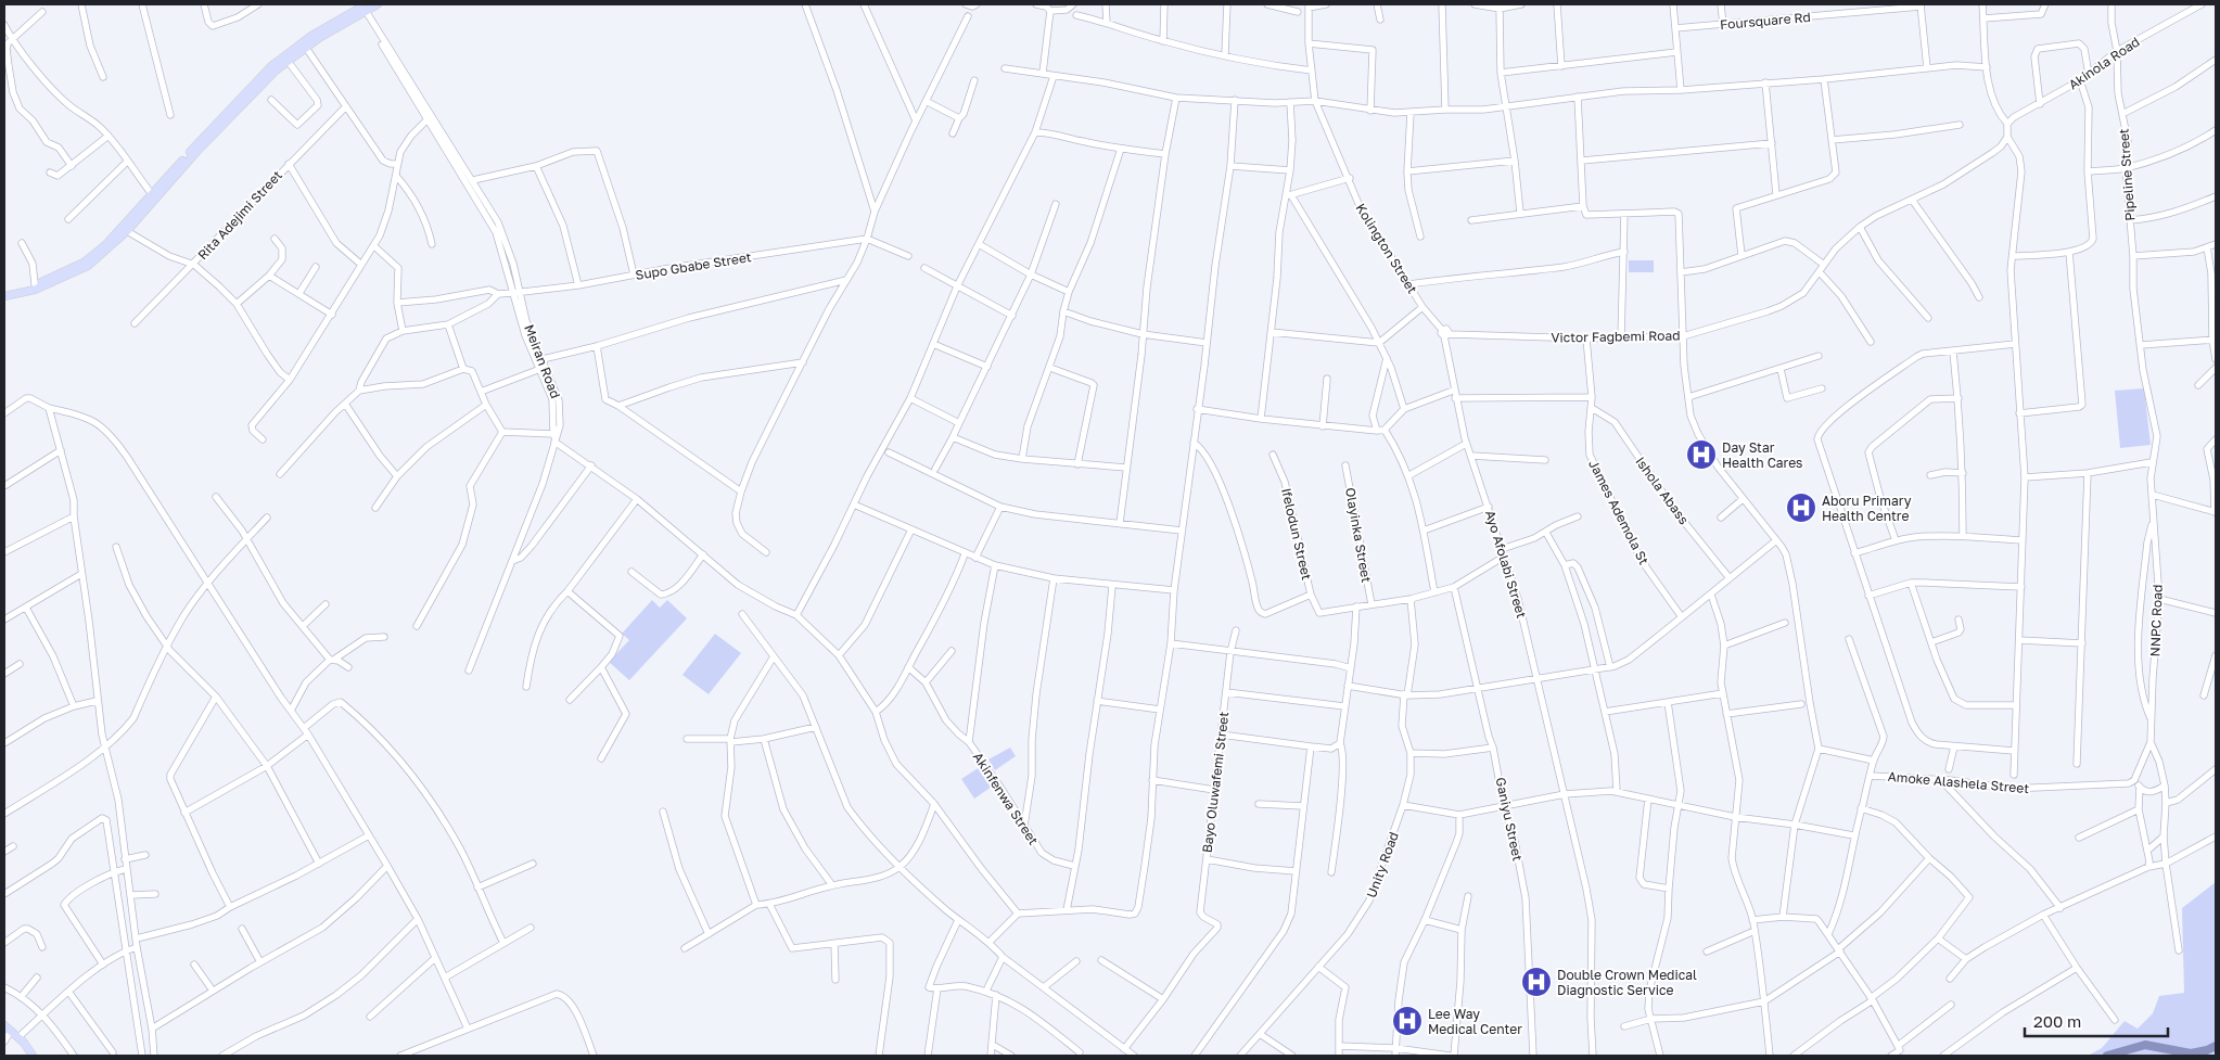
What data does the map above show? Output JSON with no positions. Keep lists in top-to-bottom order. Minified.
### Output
{"streets":{"street":["Foursquare Rd","Akinola Road","Pipeline Street","Rita Adejimi Street","Kolington Street","Supo Gbabe Street","Victor Fagbemi Road","Meiran Road","Ishola Abass","James Ademola St","Ifelodun Street","Olayinka Street","Ayo Afolabi Street","NNPC Road","Bayo Oluwafemi Street","Amoke Alashela Street","Akinfenwa Street","Ganiyu Street","Unity Road"]},"crossings":[["Akinola Road","Pipeline Street"],["Pipeline Street","NNPC Road"],["Kolington Street","Victor Fagbemi Road"],["Kolington Street","Ayo Afolabi Street"],["Supo Gbabe Street","Meiran Road"],["Victor Fagbemi Road","James Ademola St"],["Victor Fagbemi Road","Ayo Afolabi Street"],["Ishola Abass","James Ademola St"]],"places":{"hospital":["Day Star Health Cares","Aboru Primary Health Centre","Double Crown Medical Diagnostic Service","Lee Way Medical Center"]},"scale_bar":"200 m"}
